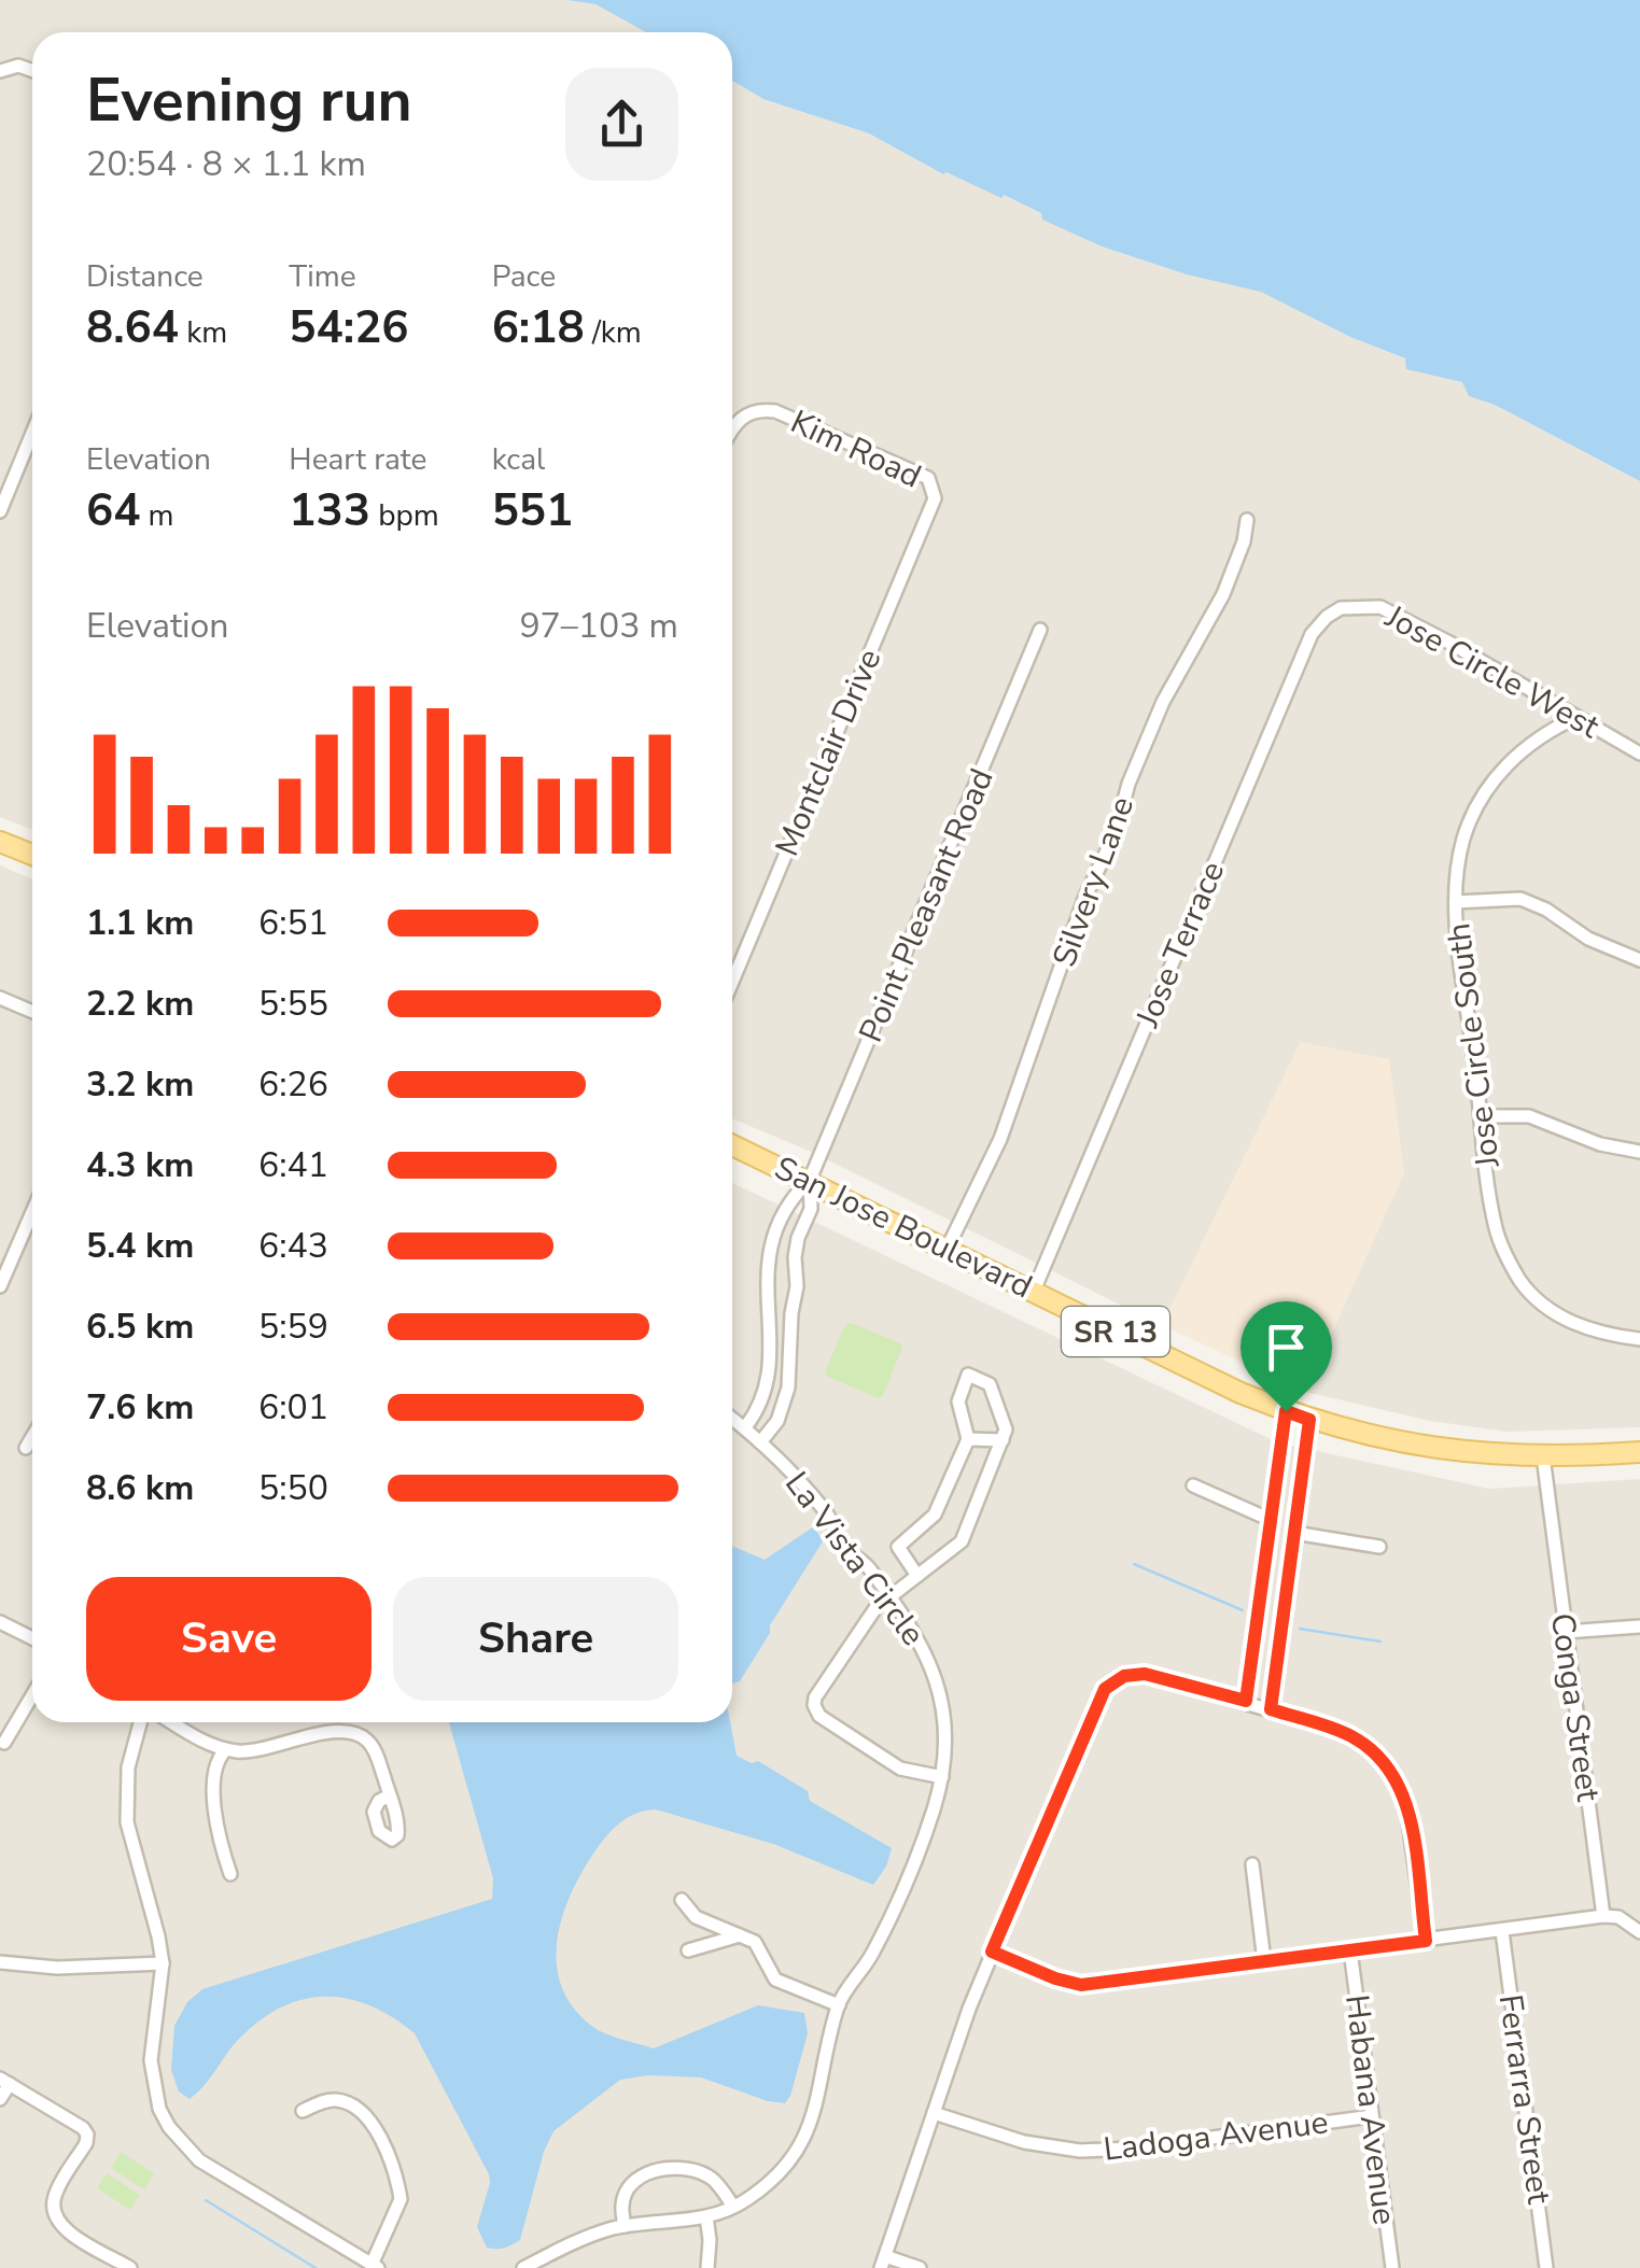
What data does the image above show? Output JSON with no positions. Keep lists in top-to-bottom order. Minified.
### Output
{"streets":{"main road":["San Jose Boulevard","SR 13"],"street":["Kim Road","Jose Circle West","Montclair Drive","Silvery Lane","Point Pleasant Road","Jose Terrace","Jose Circle South","La Vista Circle","Conga Street","Ferrarra Street","Habana Avenue","Ladoga Avenue"]},"crossings":[["Kim Road","Montclair Drive"],["Jose Circle West","Jose Terrace"],["Jose Circle West","Jose Circle South"],["Silvery Lane","San Jose Boulevard"],["Point Pleasant Road","San Jose Boulevard"],["Point Pleasant Road","La Vista Circle"],["Jose Terrace","San Jose Boulevard"],["San Jose Boulevard","Conga Street"],["Habana Avenue","Ladoga Avenue"]],"page":{"heading":["Evening run","20:54 · 8 × 1.1 km"],"stats":[["Distance","8.64 km"],["Time","54:26"],["Pace","6:18 /km"],["Elevation","64 m"],["Heart rate","133 bpm"],["kcal","551"]],"chart":["Elevation","97–103 m"],"list":[{"name":"1.1 km","note":"6:51"},{"name":"2.2 km","note":"5:55"},{"name":"3.2 km","note":"6:26"},{"name":"4.3 km","note":"6:41"},{"name":"5.4 km","note":"6:43"},{"name":"6.5 km","note":"5:59"},{"name":"7.6 km","note":"6:01"},{"name":"8.6 km","note":"5:50"}],"buttons":["Save","Share"]}}
